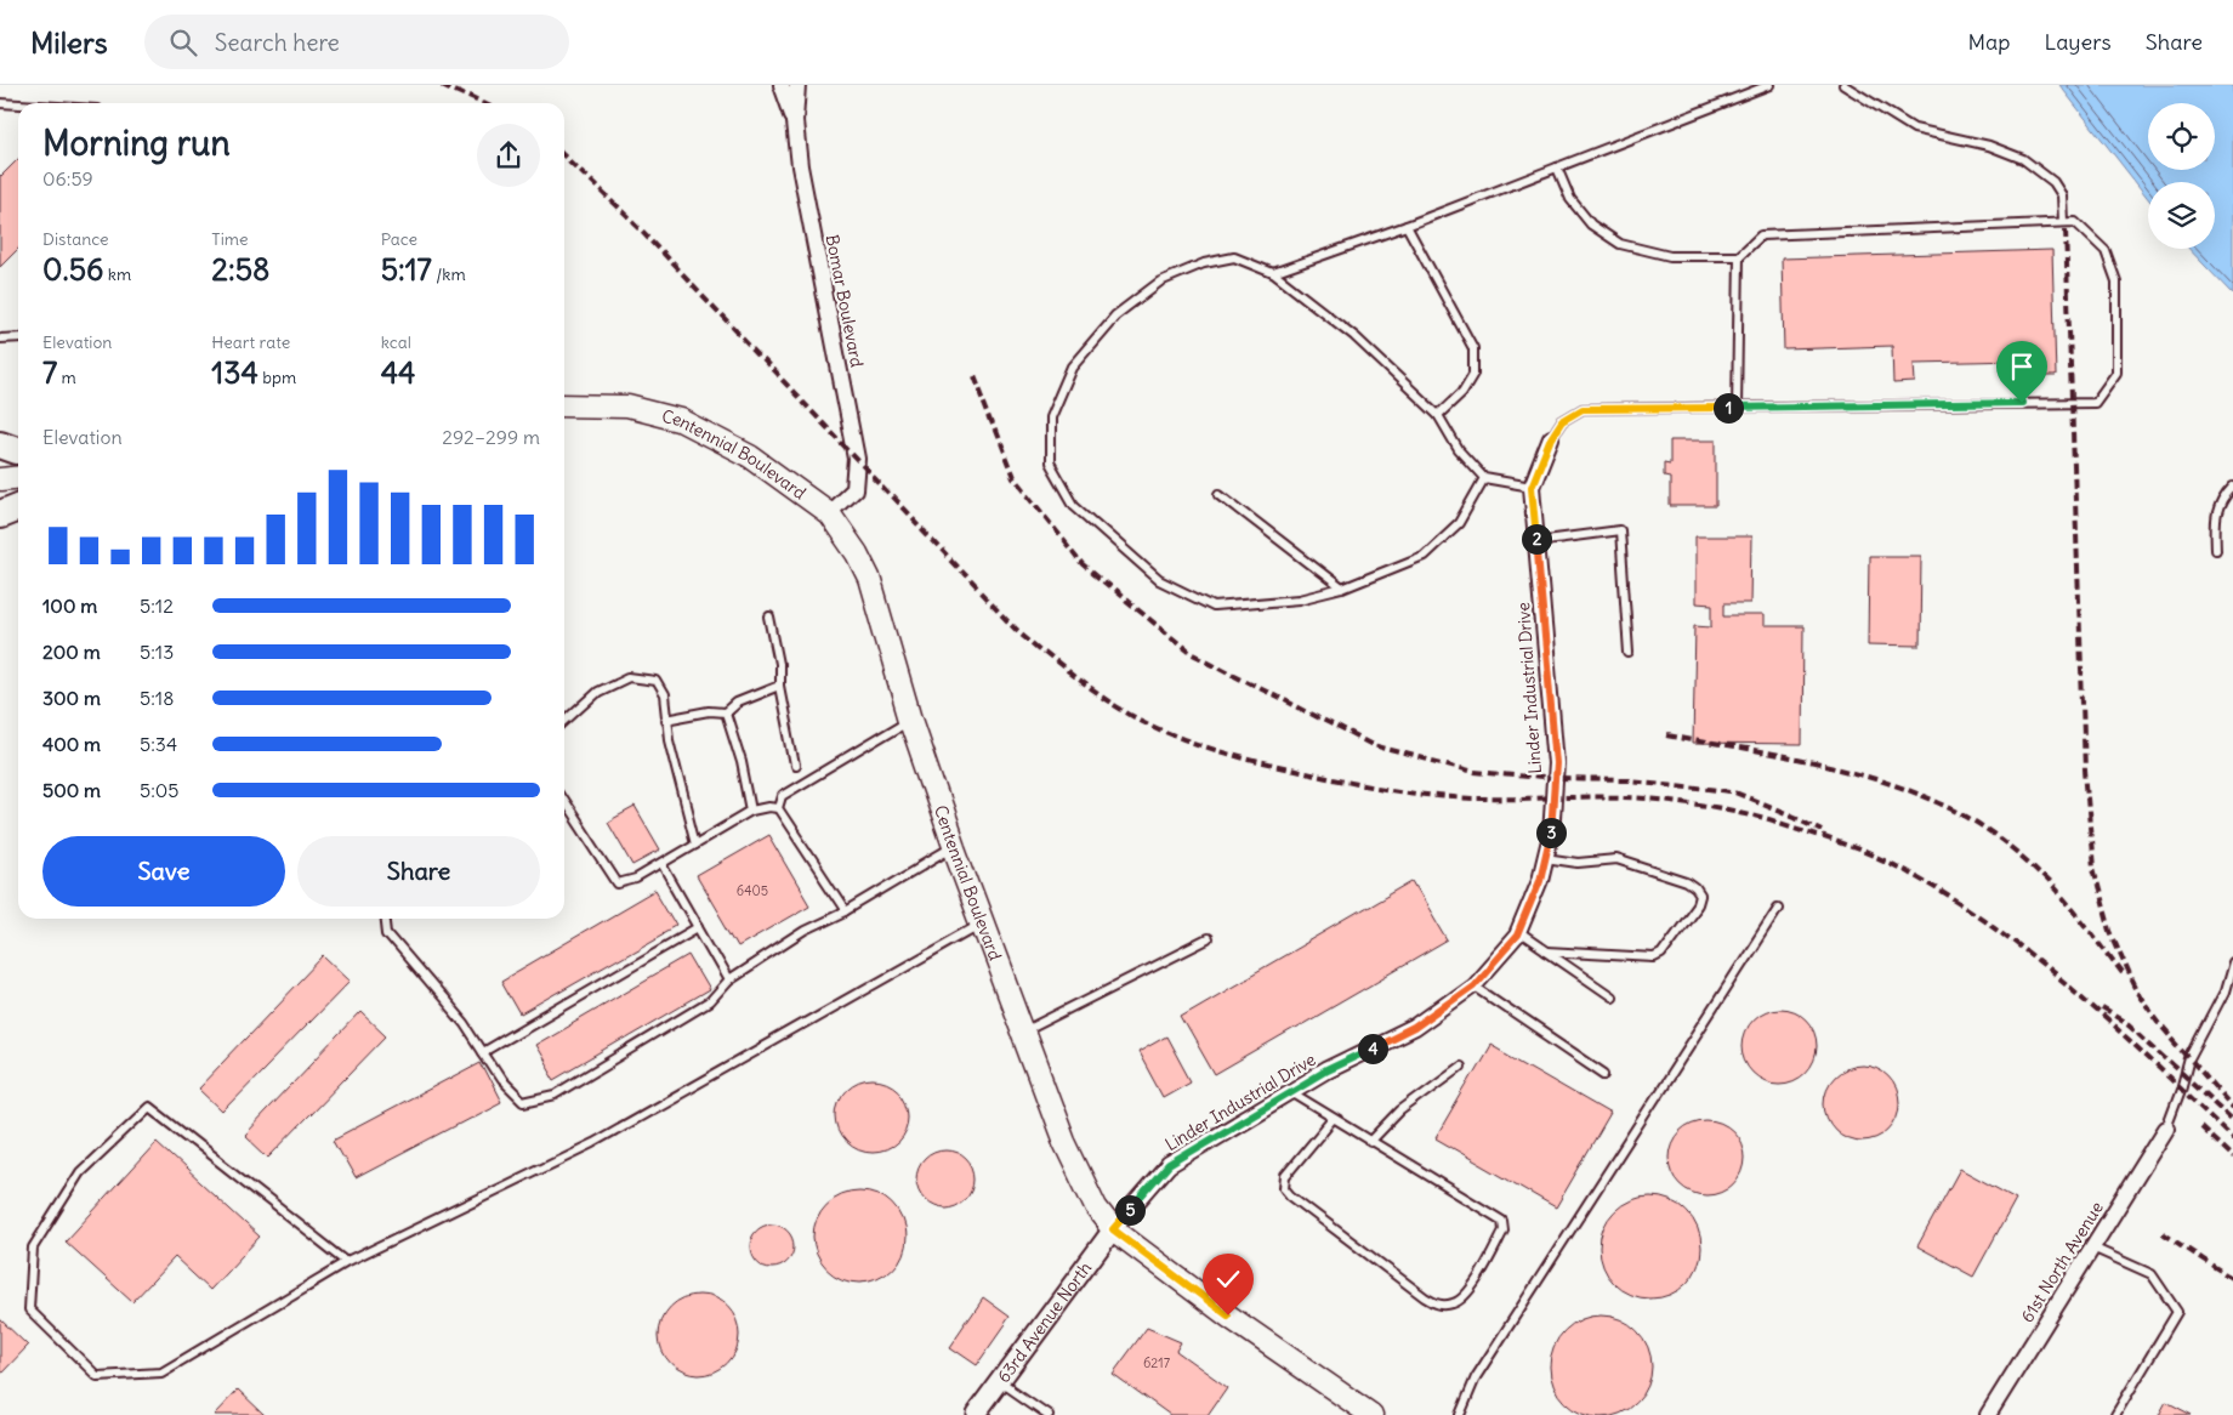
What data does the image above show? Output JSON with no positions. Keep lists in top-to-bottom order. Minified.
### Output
{"streets":{"main road":["Centennial Boulevard"],"street":["Bomar Boulevard","Linder Industrial Drive","61st North Avenue","63rd Avenue North"]},"crossings":[["Bomar Boulevard","Centennial Boulevard"],["Centennial Boulevard","Linder Industrial Drive"],["Centennial Boulevard","63rd Avenue North"],["Linder Industrial Drive","63rd Avenue North"]],"house_numbers":["6405","6217"],"page":{"header":"Milers","search":"Search here","nav":["Map","Layers","Share"],"heading":["Morning run","06:59"],"stats":[["Distance","0.56 km"],["Time","2:58"],["Pace","5:17 /km"],["Elevation","7 m"],["Heart rate","134 bpm"],["kcal","44"]],"pins":["1","2","3","4","5"],"chart":["Elevation","292–299 m"],"list":[{"name":"100 m","note":"5:12"},{"name":"200 m","note":"5:13"},{"name":"300 m","note":"5:18"},{"name":"400 m","note":"5:34"},{"name":"500 m","note":"5:05"}],"buttons":["Save","Share"]}}
